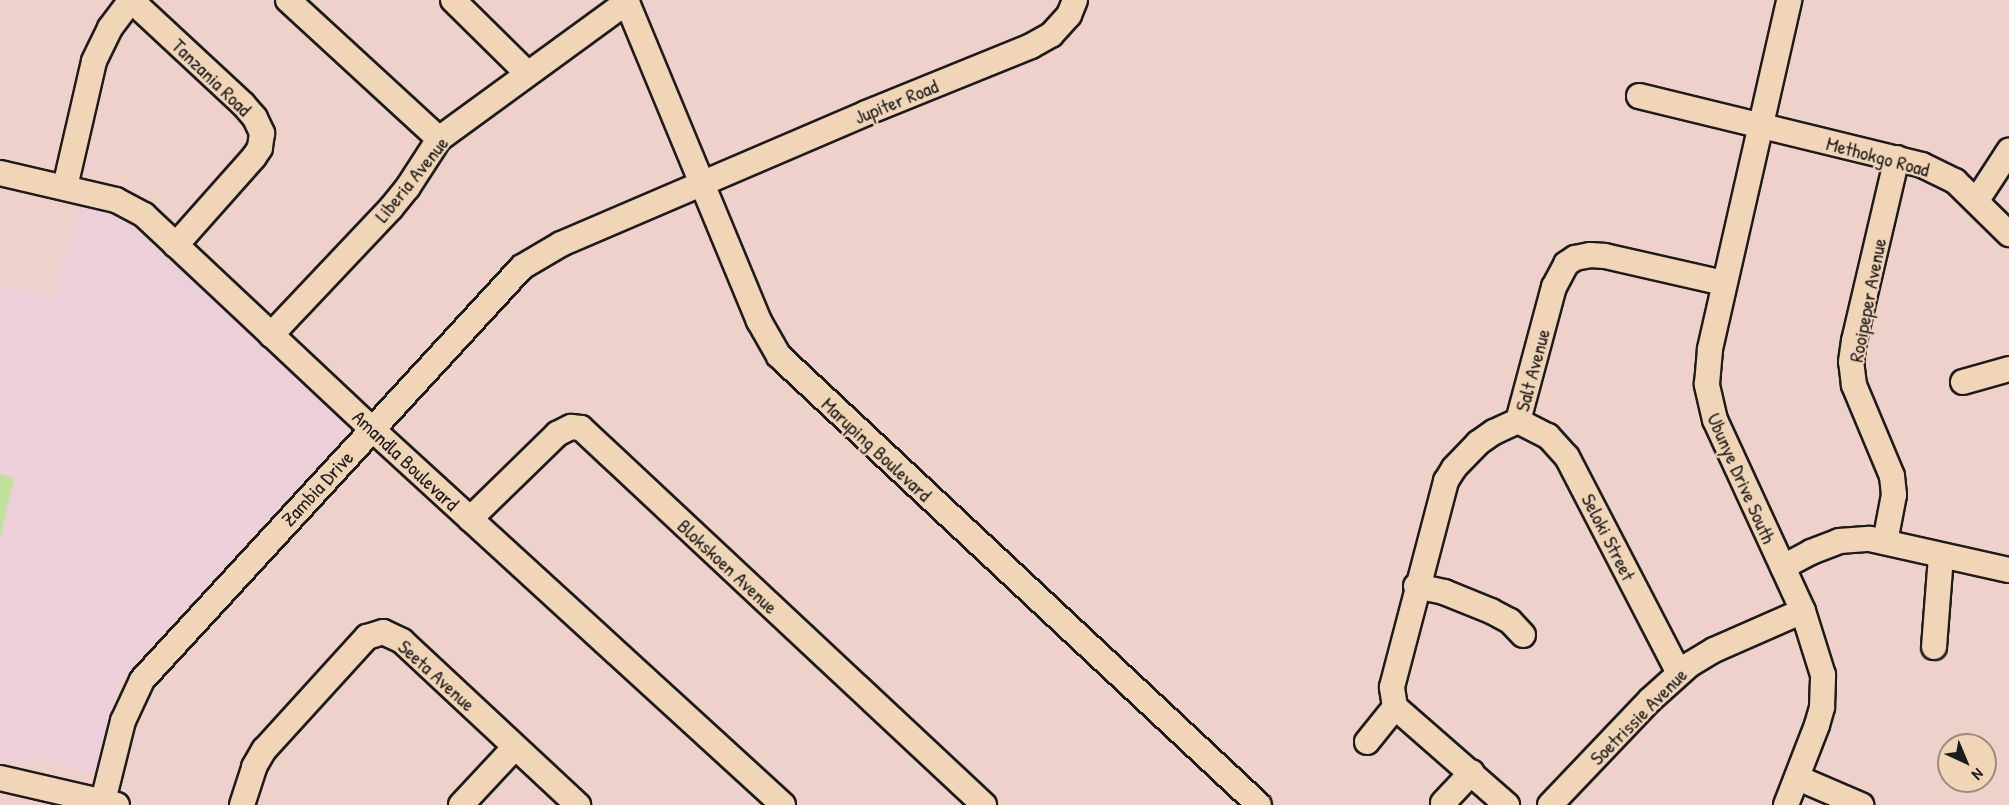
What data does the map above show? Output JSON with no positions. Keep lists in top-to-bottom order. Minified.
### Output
{"streets":{"street":["Tanzania Road","Jupiter Road","Methokgo Road","Liberia Avenue","Rooipeper Avenue","Salt Avenue","Maruping Boulevard","Amandla Boulevard","Ubunye Drive South","Zambia Drive","Seloki Street","Blokskoen Avenue","Seeta Avenue","Soetrissie Avenue"]},"crossings":[["Tanzania Road","Amandla Boulevard"],["Jupiter Road","Maruping Boulevard"],["Jupiter Road","Zambia Drive"],["Methokgo Road","Rooipeper Avenue"],["Methokgo Road","Ubunye Drive South"],["Liberia Avenue","Maruping Boulevard"],["Liberia Avenue","Amandla Boulevard"],["Salt Avenue","Ubunye Drive South"],["Salt Avenue","Seloki Street"],["Maruping Boulevard","Zambia Drive"],["Amandla Boulevard","Zambia Drive"],["Amandla Boulevard","Blokskoen Avenue"],["Ubunye Drive South","Soetrissie Avenue"],["Seloki Street","Soetrissie Avenue"]],"north":"bottom right"}
